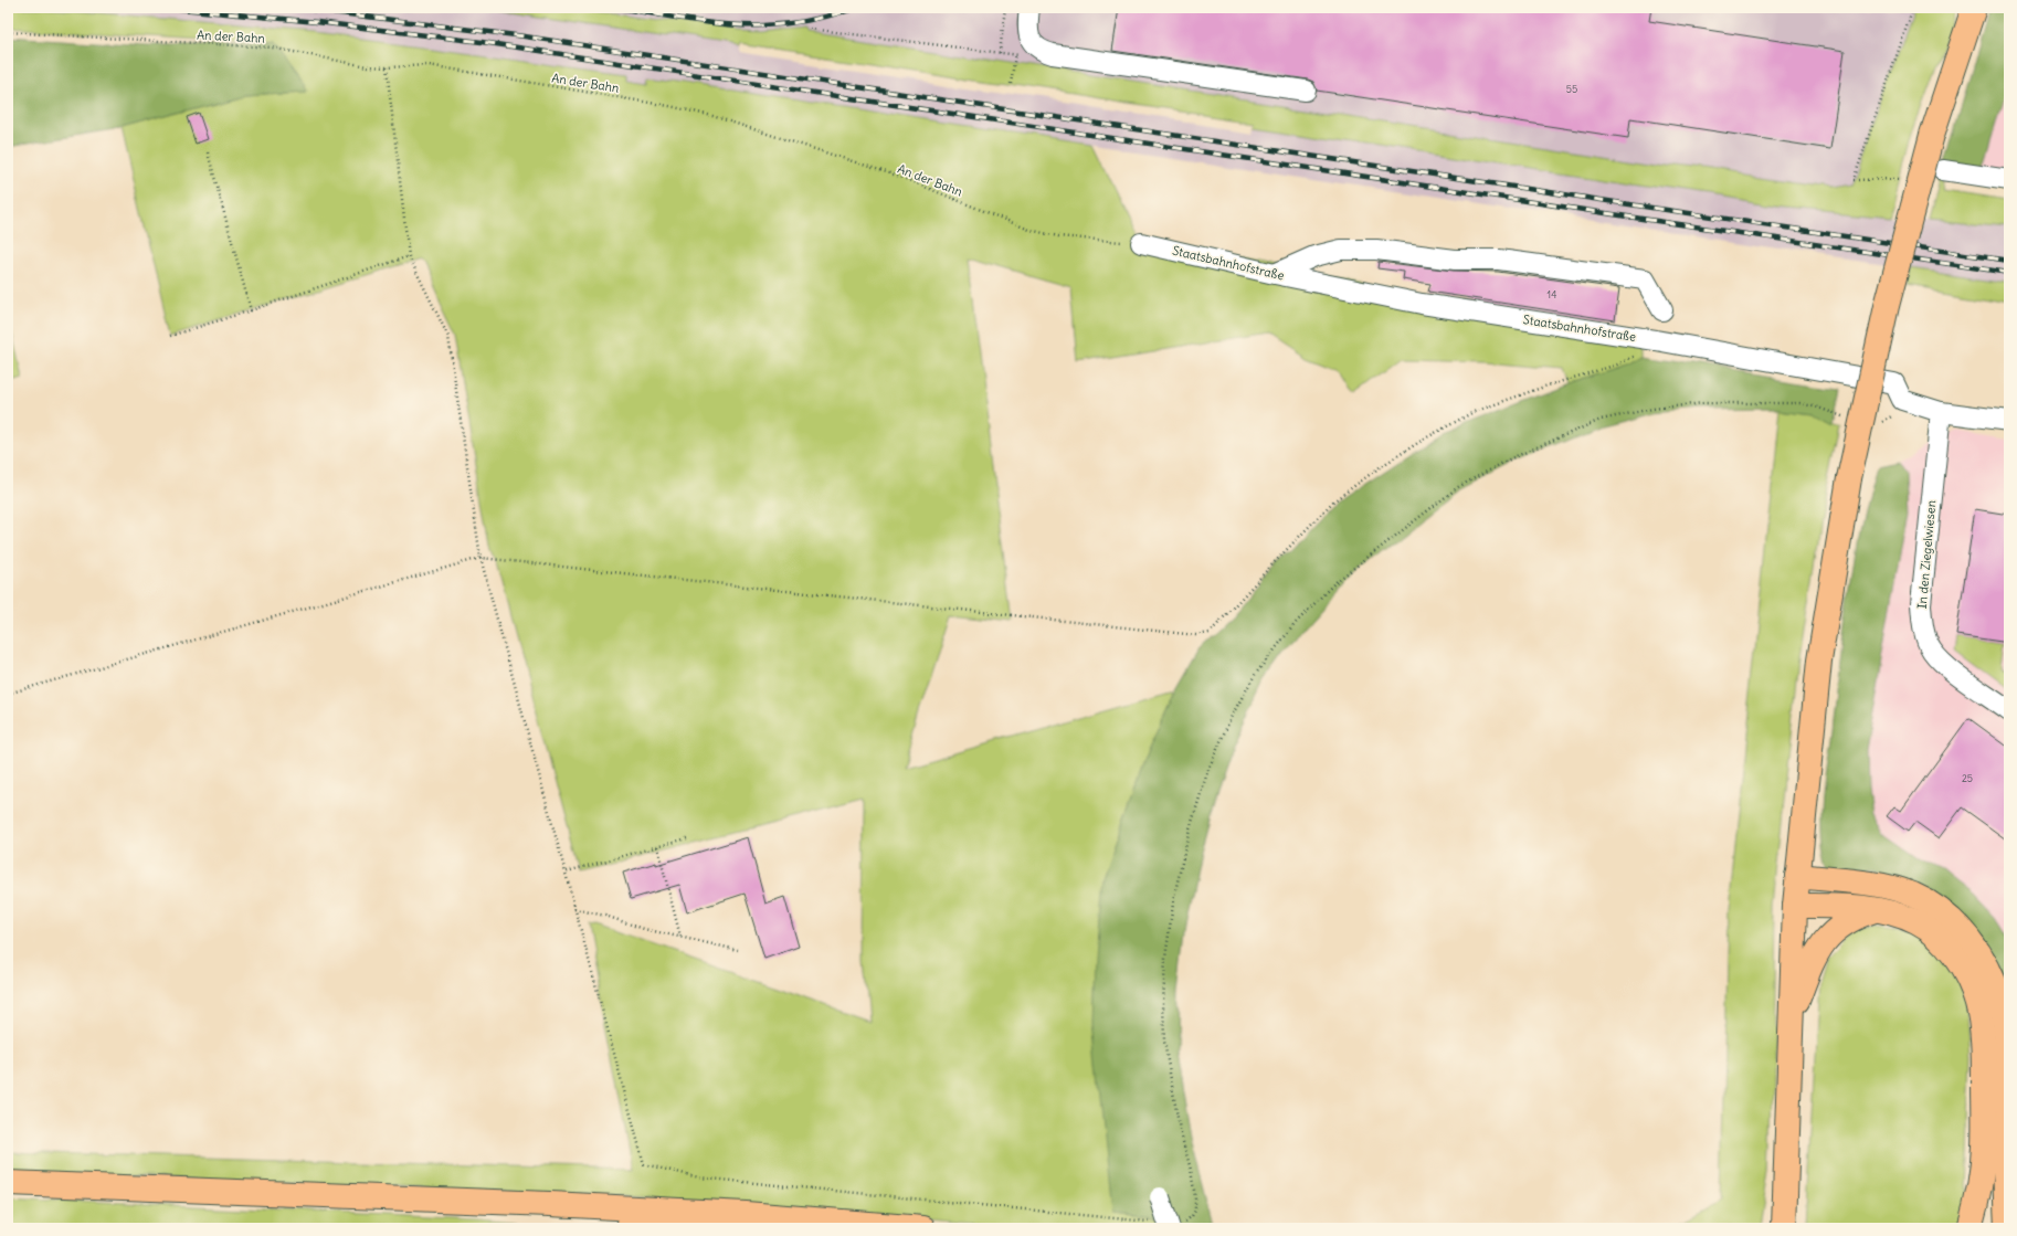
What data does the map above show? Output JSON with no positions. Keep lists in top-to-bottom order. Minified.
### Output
{"streets":{"street":["Staatsbahnhofstraße","In den Ziegelwiesen"],"path":["An der Bahn"]},"crossings":[["An der Bahn","Staatsbahnhofstraße"]],"house_numbers":["55","14","25"]}
